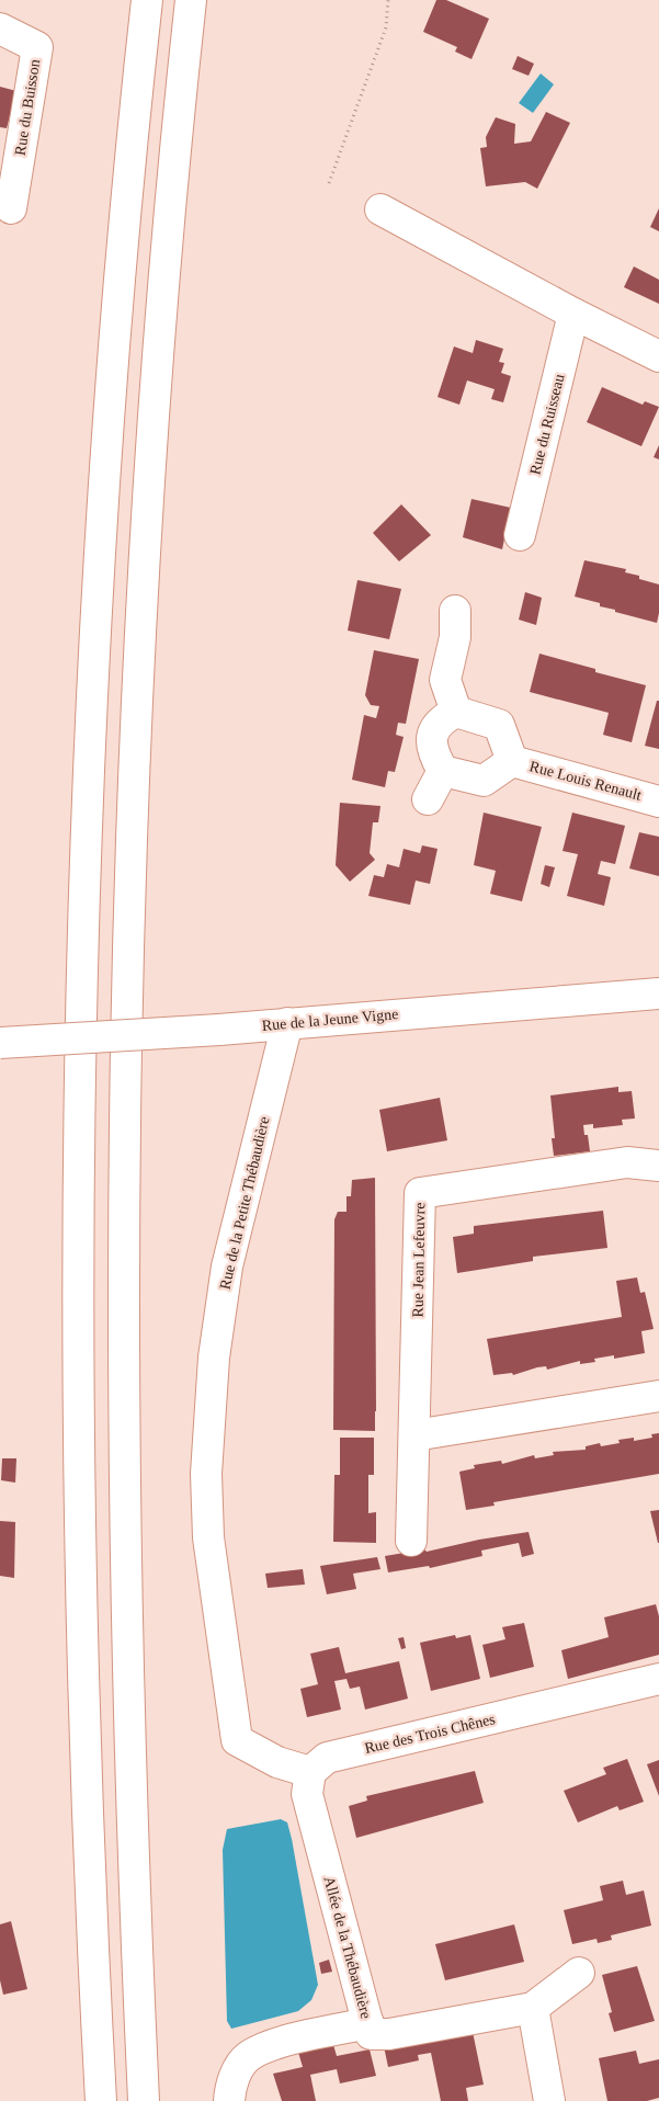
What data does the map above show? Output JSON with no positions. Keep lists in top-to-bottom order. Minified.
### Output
{"streets":{"main road":["Rue du Buisson","Rue du Ruisseau","Rue Louis Renault","Rue de la Jeune Vigne","Rue de la Petite Thébaudière","Rue Jean Lefeuvre","Rue des Trois Chênes","Allée de la Thébaudière"]},"crossings":[["Rue de la Jeune Vigne","Rue de la Petite Thébaudière"],["Rue de la Petite Thébaudière","Rue des Trois Chênes"],["Rue de la Petite Thébaudière","Allée de la Thébaudière"],["Rue des Trois Chênes","Allée de la Thébaudière"]]}
